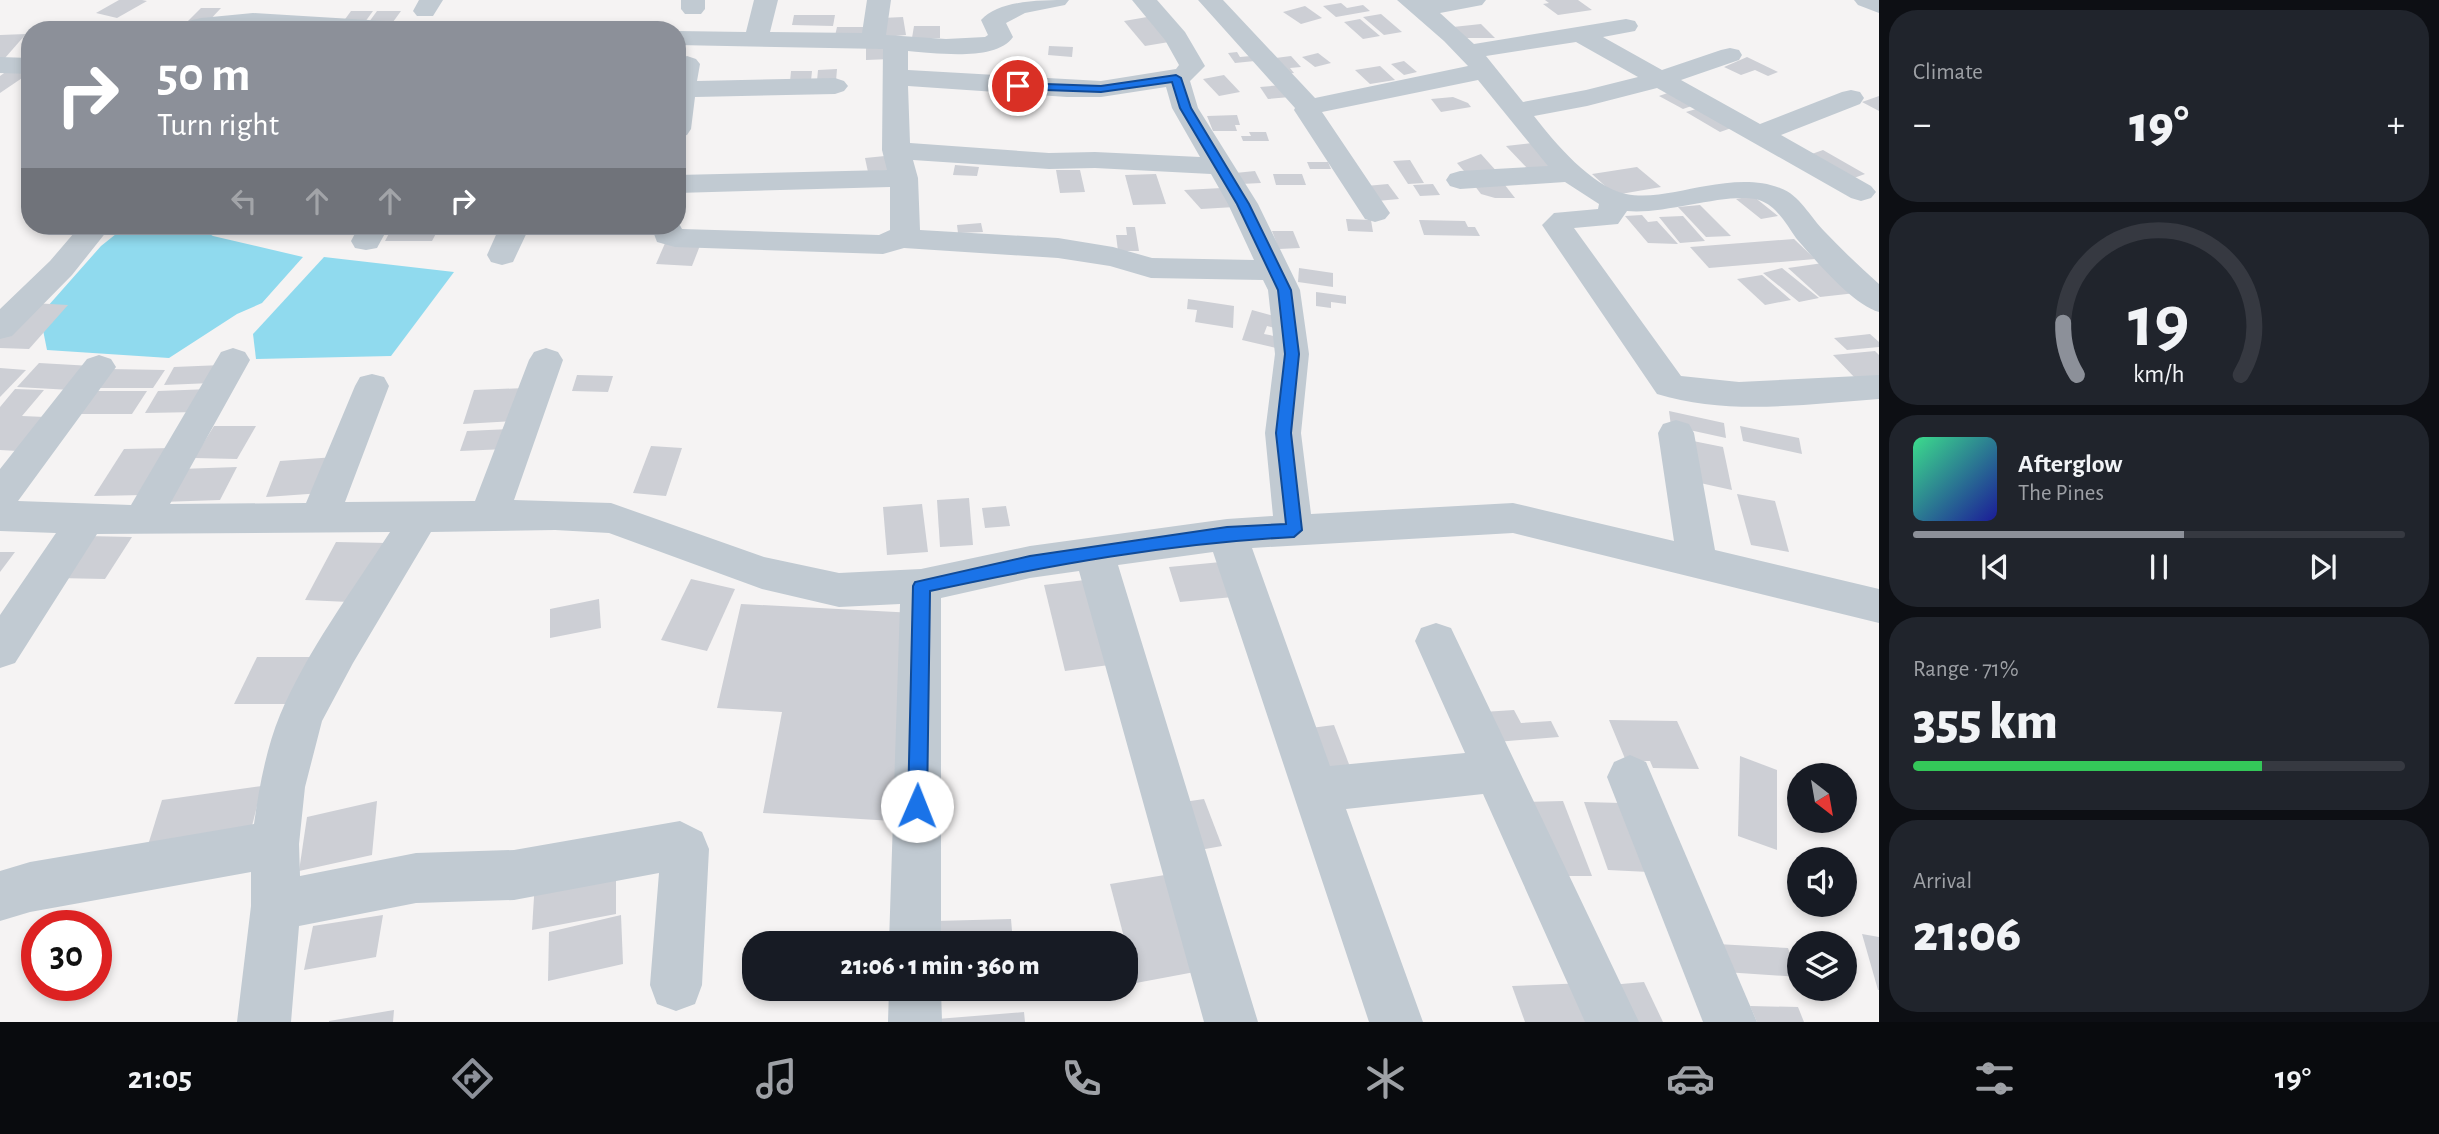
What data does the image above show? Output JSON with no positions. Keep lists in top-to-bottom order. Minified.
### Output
{"north":"bottom right","page":{"tile":["Climate",["Range · 71%","355 km"],["Arrival","21:06"]],"turn":["50 m","Turn right"],"heat":["−","19°","+"],"song":["Afterglow","The Pines"],"limit":"30","trip":"21:06 · 1 min · 360 m","tabs":["21:05","19°"],"gauge":["19","km/h"]}}
